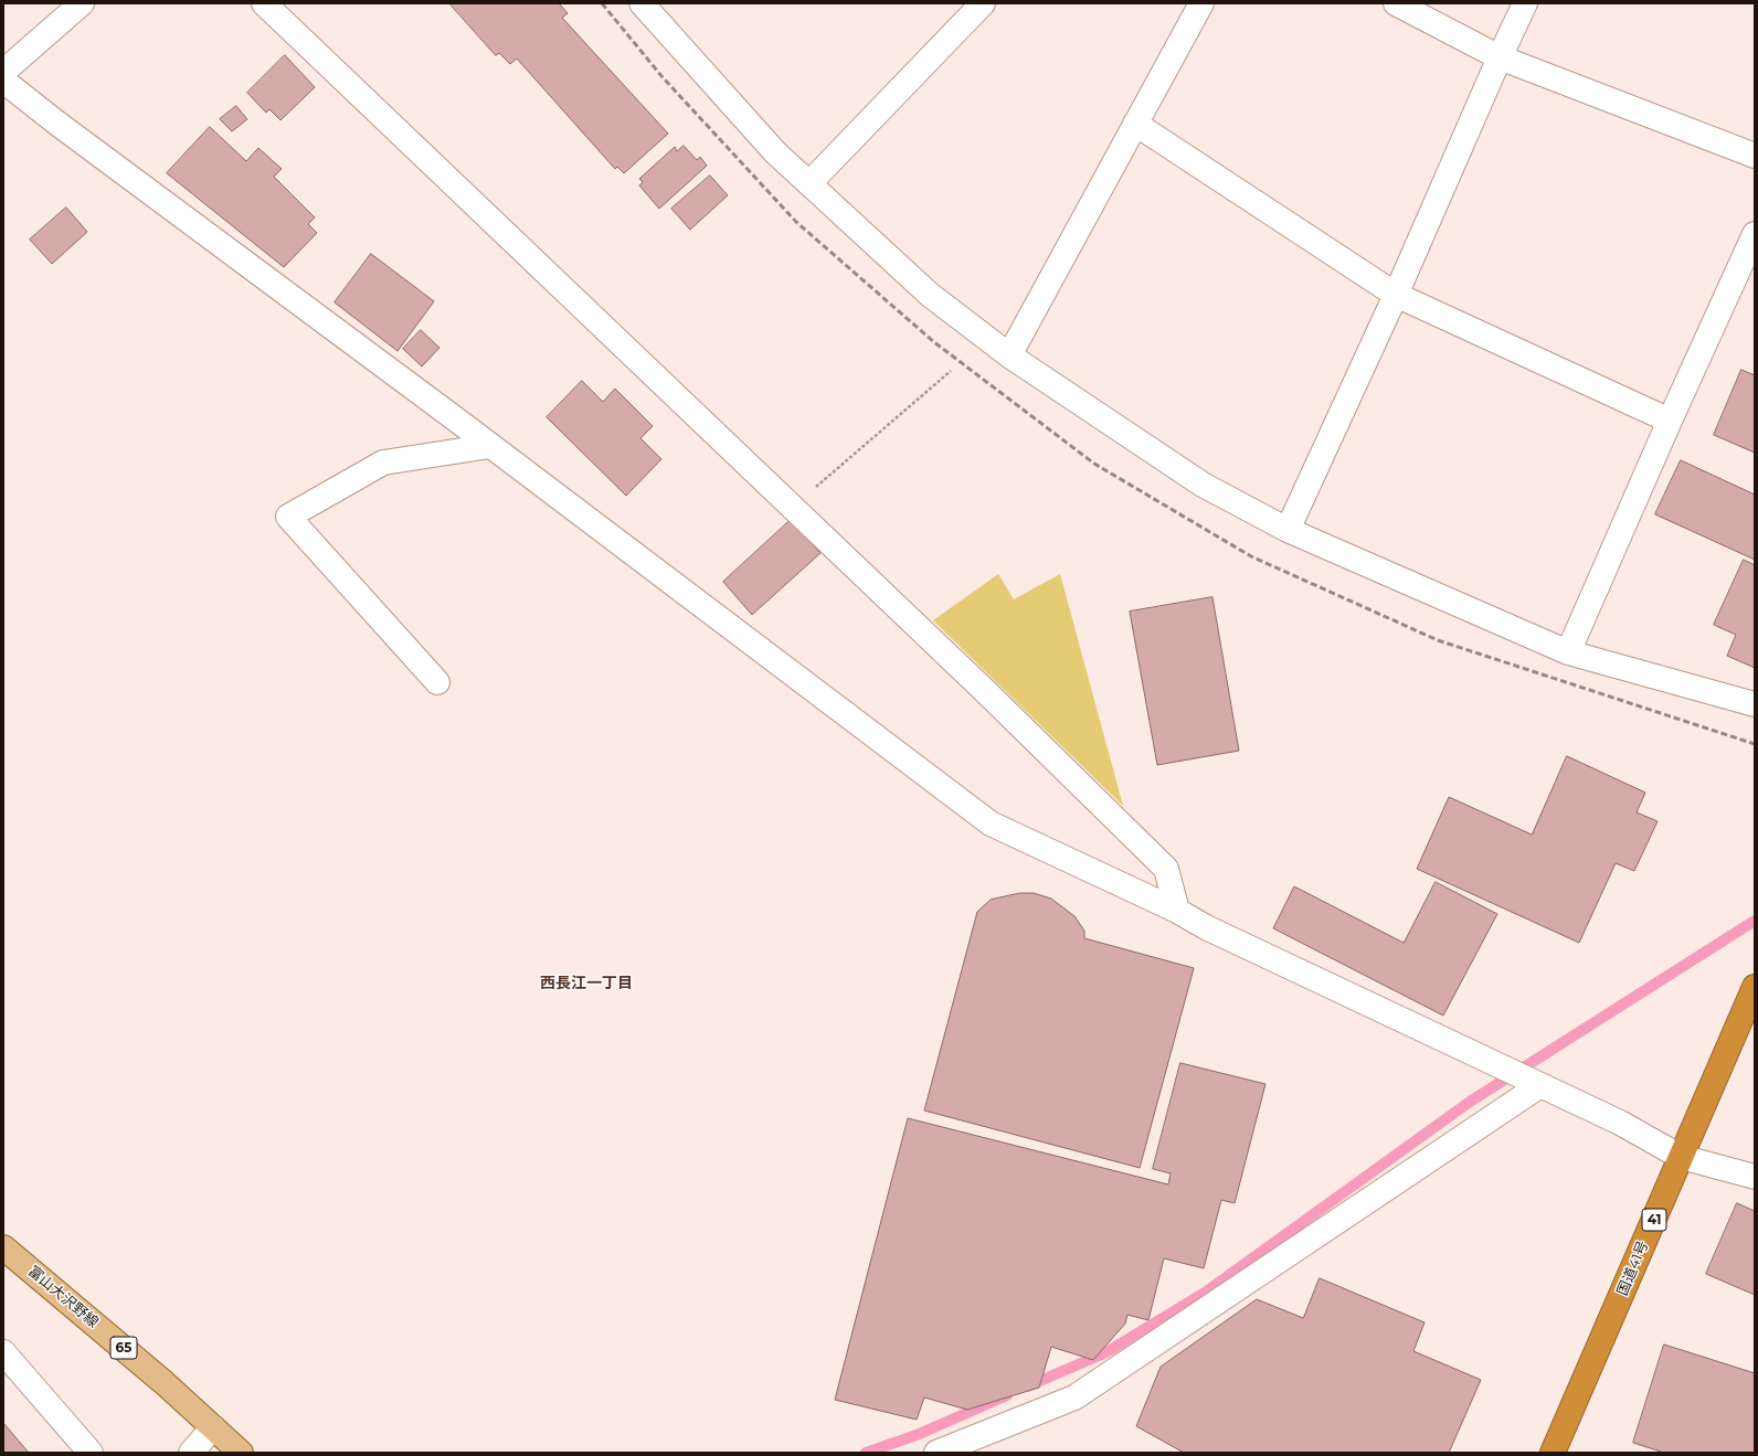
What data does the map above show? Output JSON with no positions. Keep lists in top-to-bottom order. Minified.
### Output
{"streets":{"highway":["41","国道41号"],"main road":["富山大沢野線","65"]},"districts":["西長江一丁目"]}
